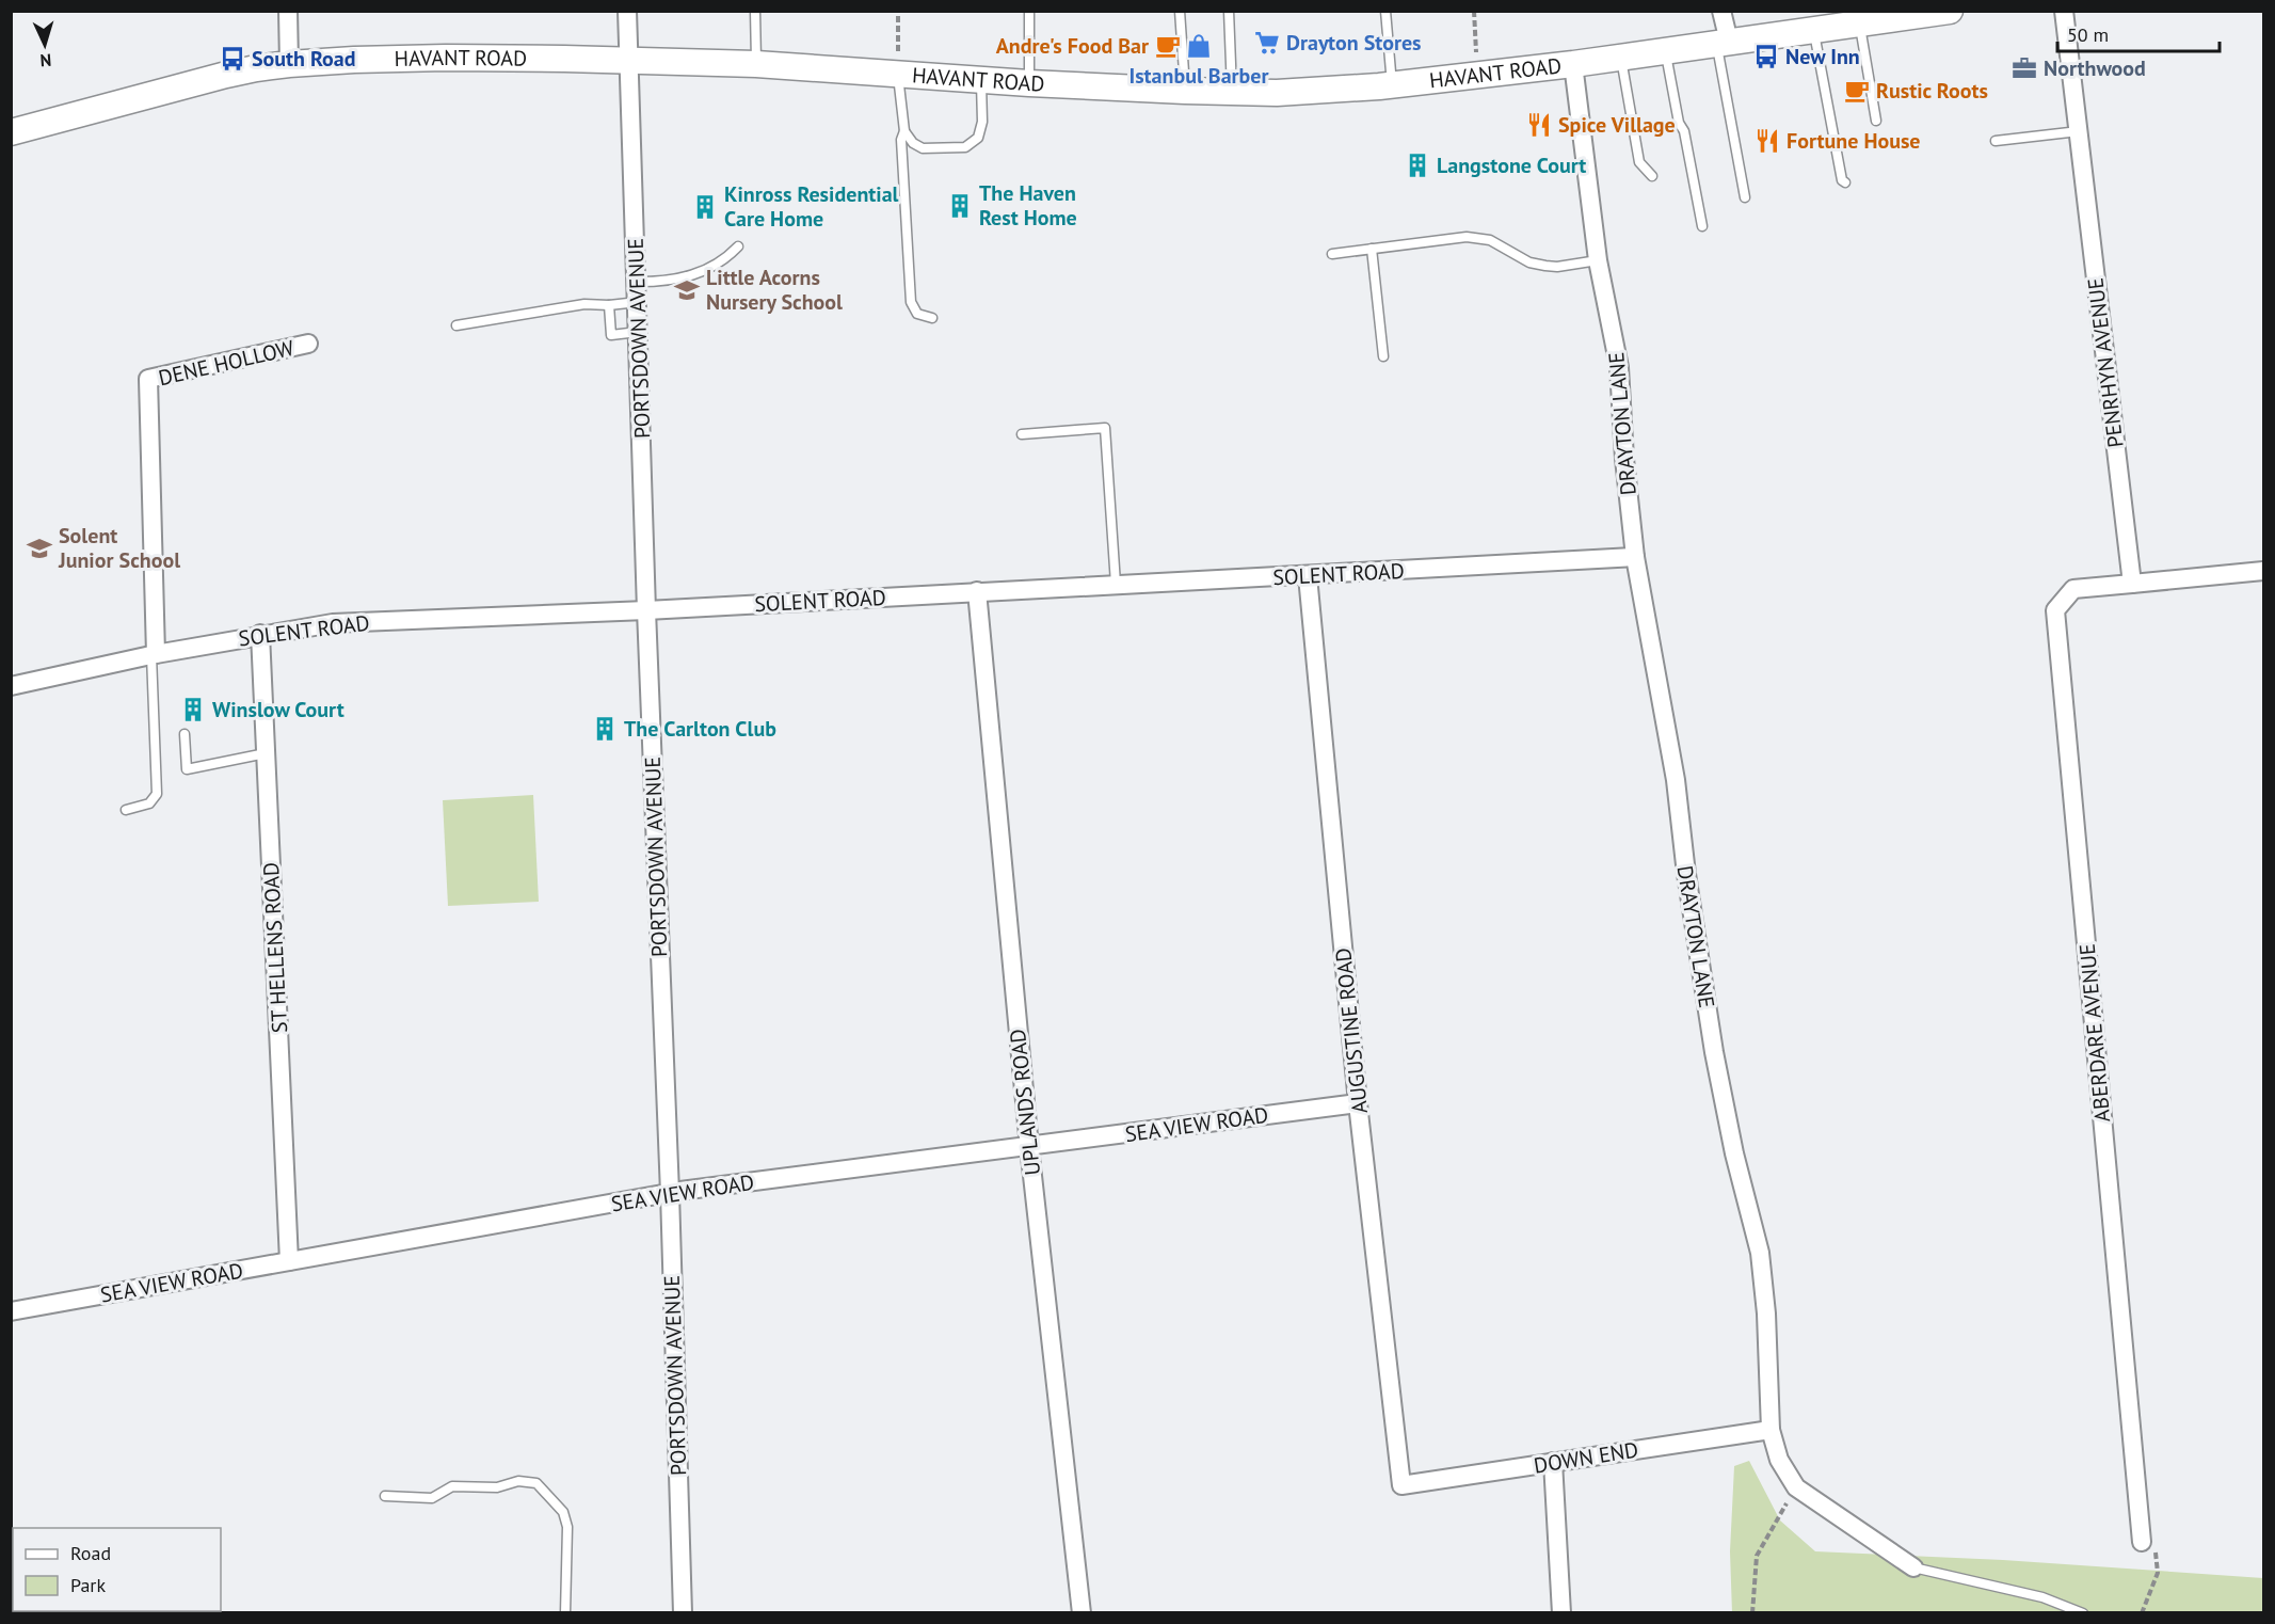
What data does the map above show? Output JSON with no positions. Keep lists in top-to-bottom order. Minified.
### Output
{"streets":{"street":["HAVANT ROAD","PORTSDOWN AVENUE","DENE HOLLOW","PENRHYN AVENUE","DRAYTON LANE","SOLENT ROAD","ST HELLENS ROAD","AUGUSTINE ROAD","ABERDARE AVENUE","UPLANDS ROAD","SEA VIEW ROAD","DOWN END"]},"crossings":[["HAVANT ROAD","PORTSDOWN AVENUE"],["HAVANT ROAD","DRAYTON LANE"],["PORTSDOWN AVENUE","SOLENT ROAD"],["PORTSDOWN AVENUE","SEA VIEW ROAD"],["DENE HOLLOW","SOLENT ROAD"],["PENRHYN AVENUE","ABERDARE AVENUE"],["DRAYTON LANE","SOLENT ROAD"],["DRAYTON LANE","DOWN END"],["SOLENT ROAD","ST HELLENS ROAD"],["SOLENT ROAD","AUGUSTINE ROAD"],["SOLENT ROAD","UPLANDS ROAD"],["ST HELLENS ROAD","SEA VIEW ROAD"],["AUGUSTINE ROAD","SEA VIEW ROAD"],["AUGUSTINE ROAD","DOWN END"],["UPLANDS ROAD","SEA VIEW ROAD"]],"places":{"supermarket":["Drayton Stores"],"cafe":["Andre's Food Bar","Rustic Roots"],"shop":["Istanbul Barber"],"bus stop":["New Inn","South Road"],"office":["Northwood"],"restaurant":["Spice Village","Fortune House"],"building":["Langstone Court","The Haven Rest Home","Kinross Residential Care Home","Winslow Court","The Carlton Club"],"school or university":["Little Acorns Nursery School","Solent Junior School"]},"legend":["Road","Park"],"scale_bar":"50 m","north":"bottom"}
